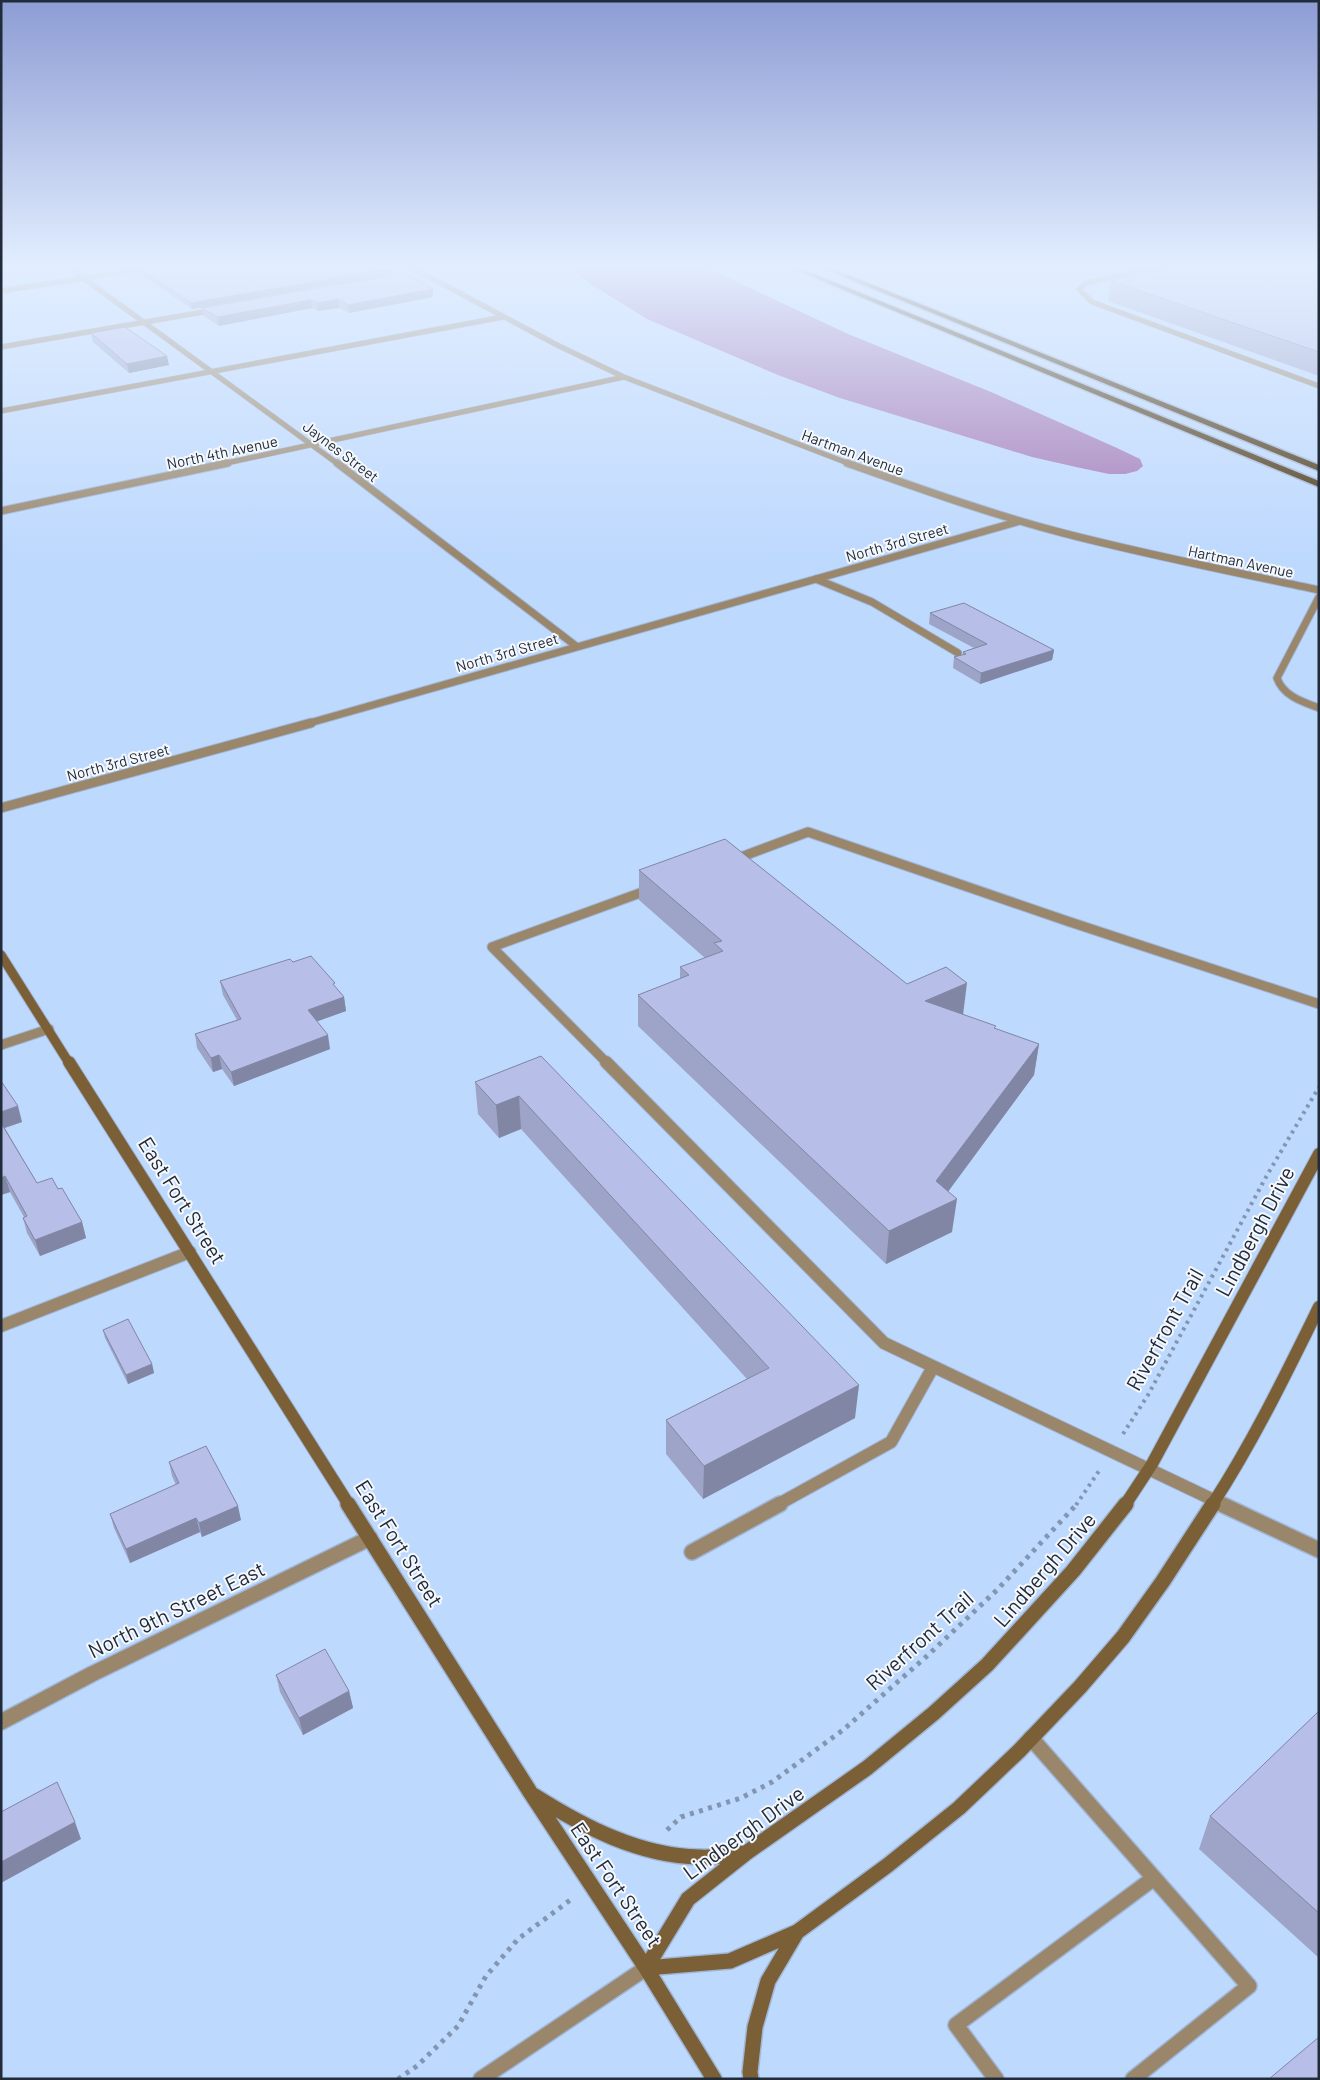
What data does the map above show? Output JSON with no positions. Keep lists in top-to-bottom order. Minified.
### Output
{"streets":{"street":["Jaynes Street","North 4th Avenue","Hartman Avenue","North 3rd Street","East Fort Street","Lindbergh Drive","North 9th Street East"],"path":["Riverfront Trail"]},"crossings":[["Jaynes Street","North 4th Avenue"],["Jaynes Street","North 3rd Street"],["North 4th Avenue","Hartman Avenue"],["Hartman Avenue","North 3rd Street"],["East Fort Street","Lindbergh Drive"],["East Fort Street","North 9th Street East"]]}
